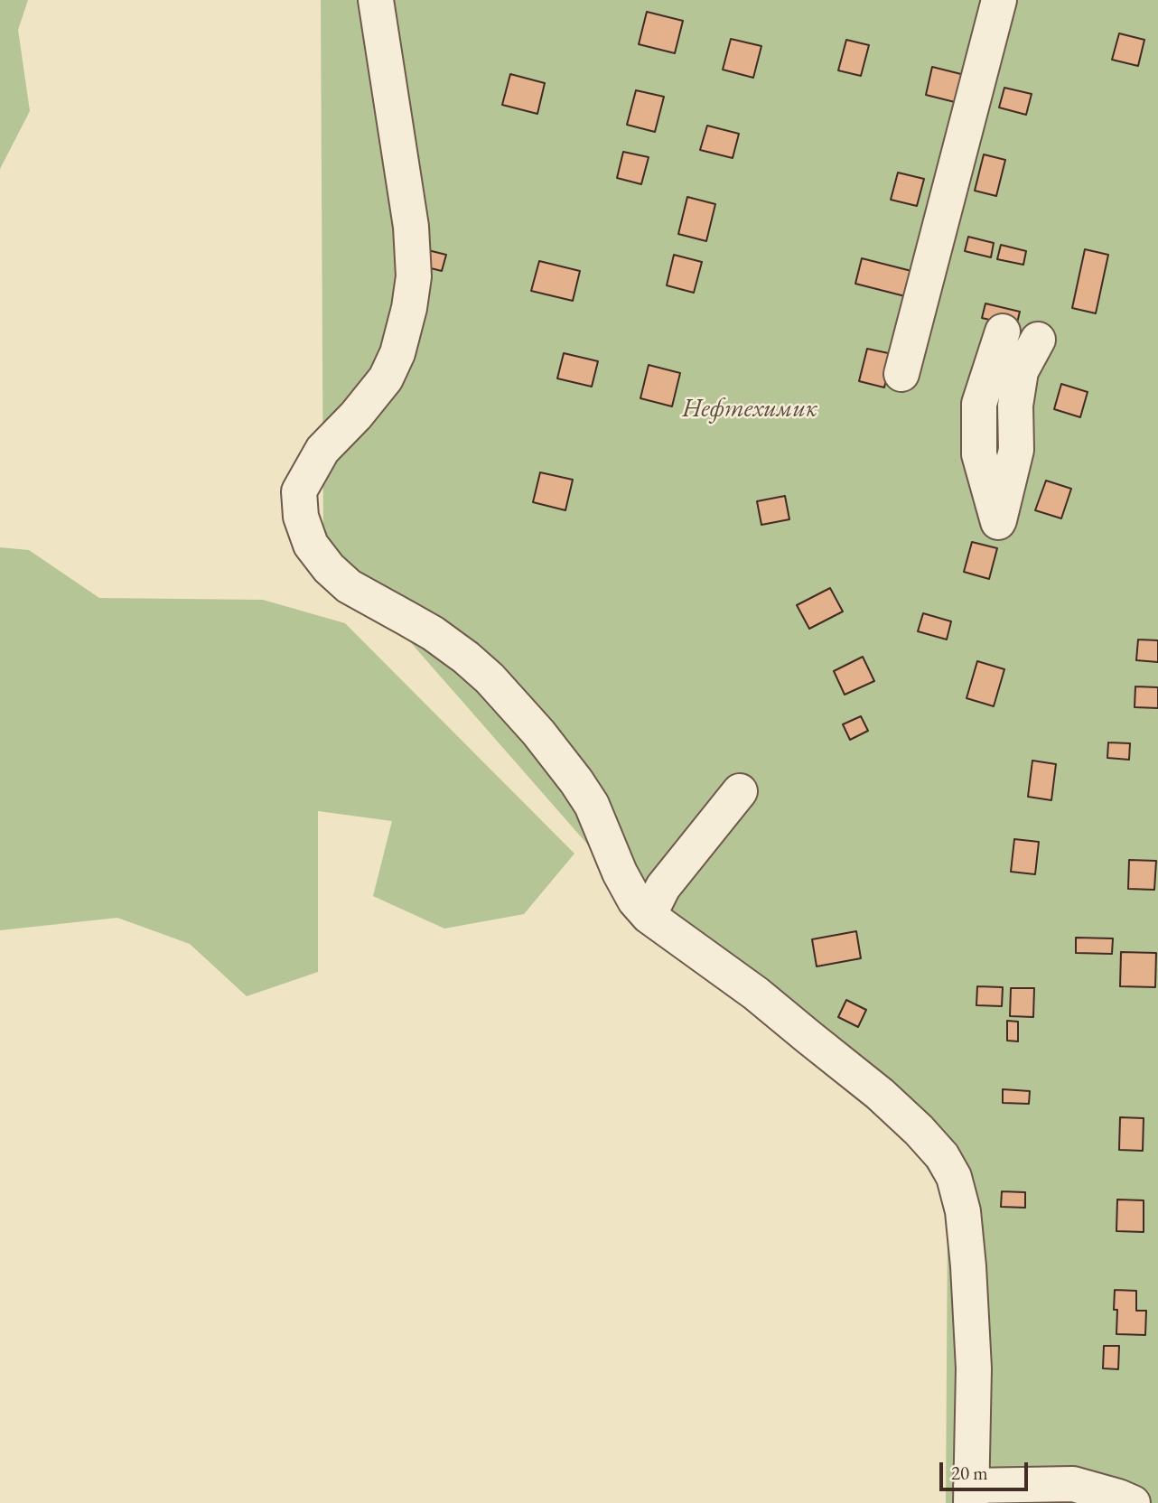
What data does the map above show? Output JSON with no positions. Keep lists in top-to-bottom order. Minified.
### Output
{"parks":["Нефтехимик"],"scale_bar":"20 m"}
